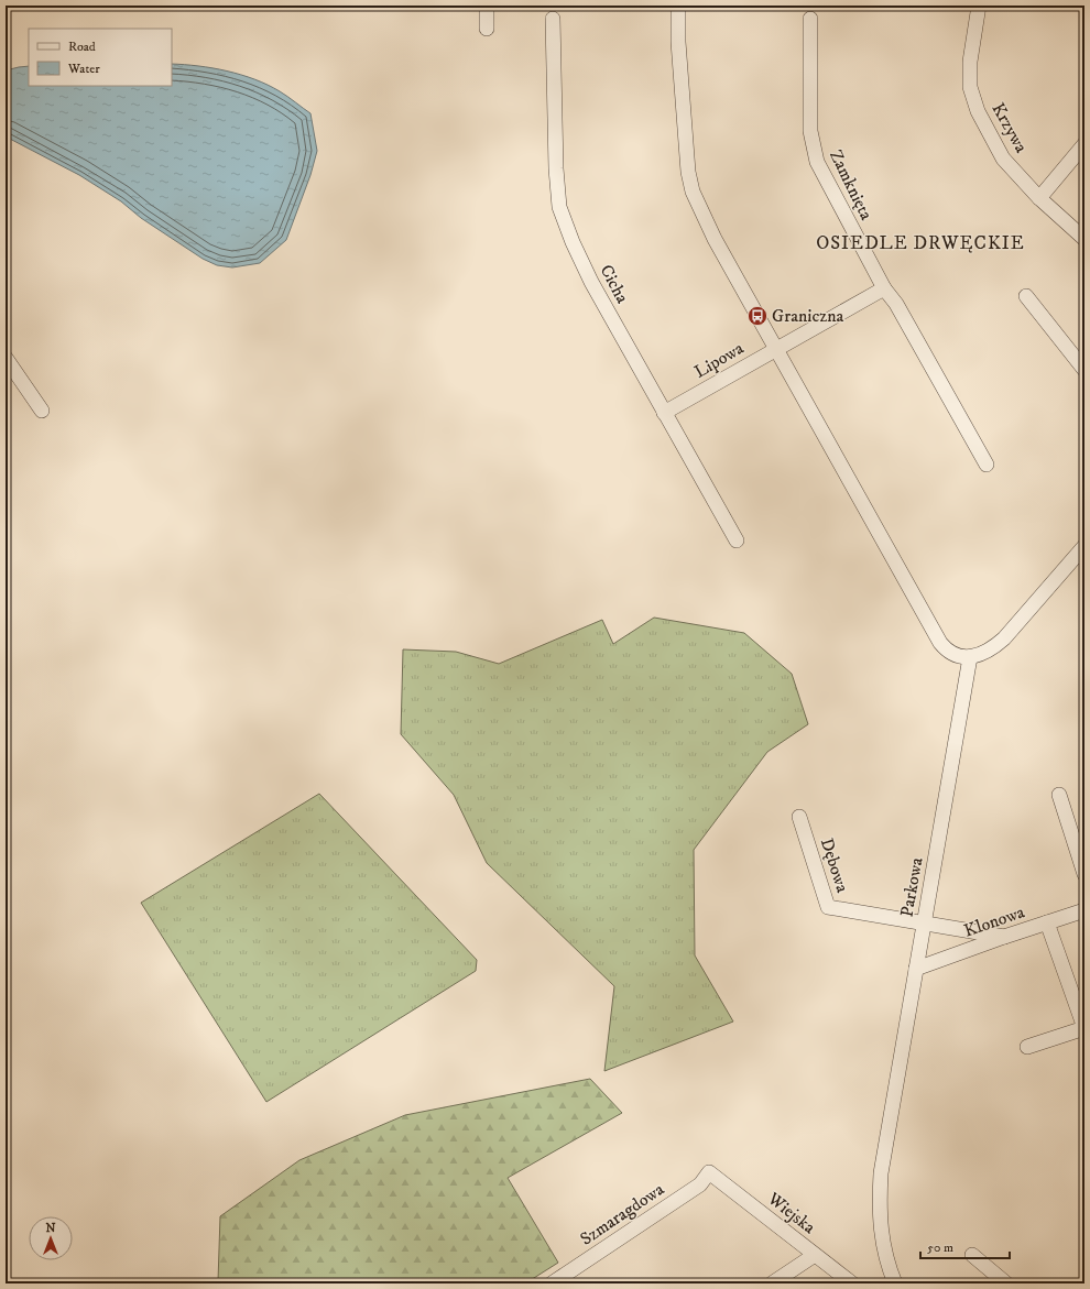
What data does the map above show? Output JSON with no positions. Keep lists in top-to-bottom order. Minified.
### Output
{"streets":{"street":["Krzywa","Zamknięta","Cicha","Lipowa","Dębowa","Parkowa","Klonowa","Wiejska","Szmaragdowa"]},"crossings":[["Zamknięta","Lipowa"],["Cicha","Lipowa"],["Dębowa","Parkowa"],["Parkowa","Klonowa"],["Wiejska","Szmaragdowa"]],"districts":["OSIEDLE DRWĘCKIE"],"places":{"bus stop":["Graniczna"]},"legend":["Road","Water"],"scale_bar":"50 m","north":"top"}
